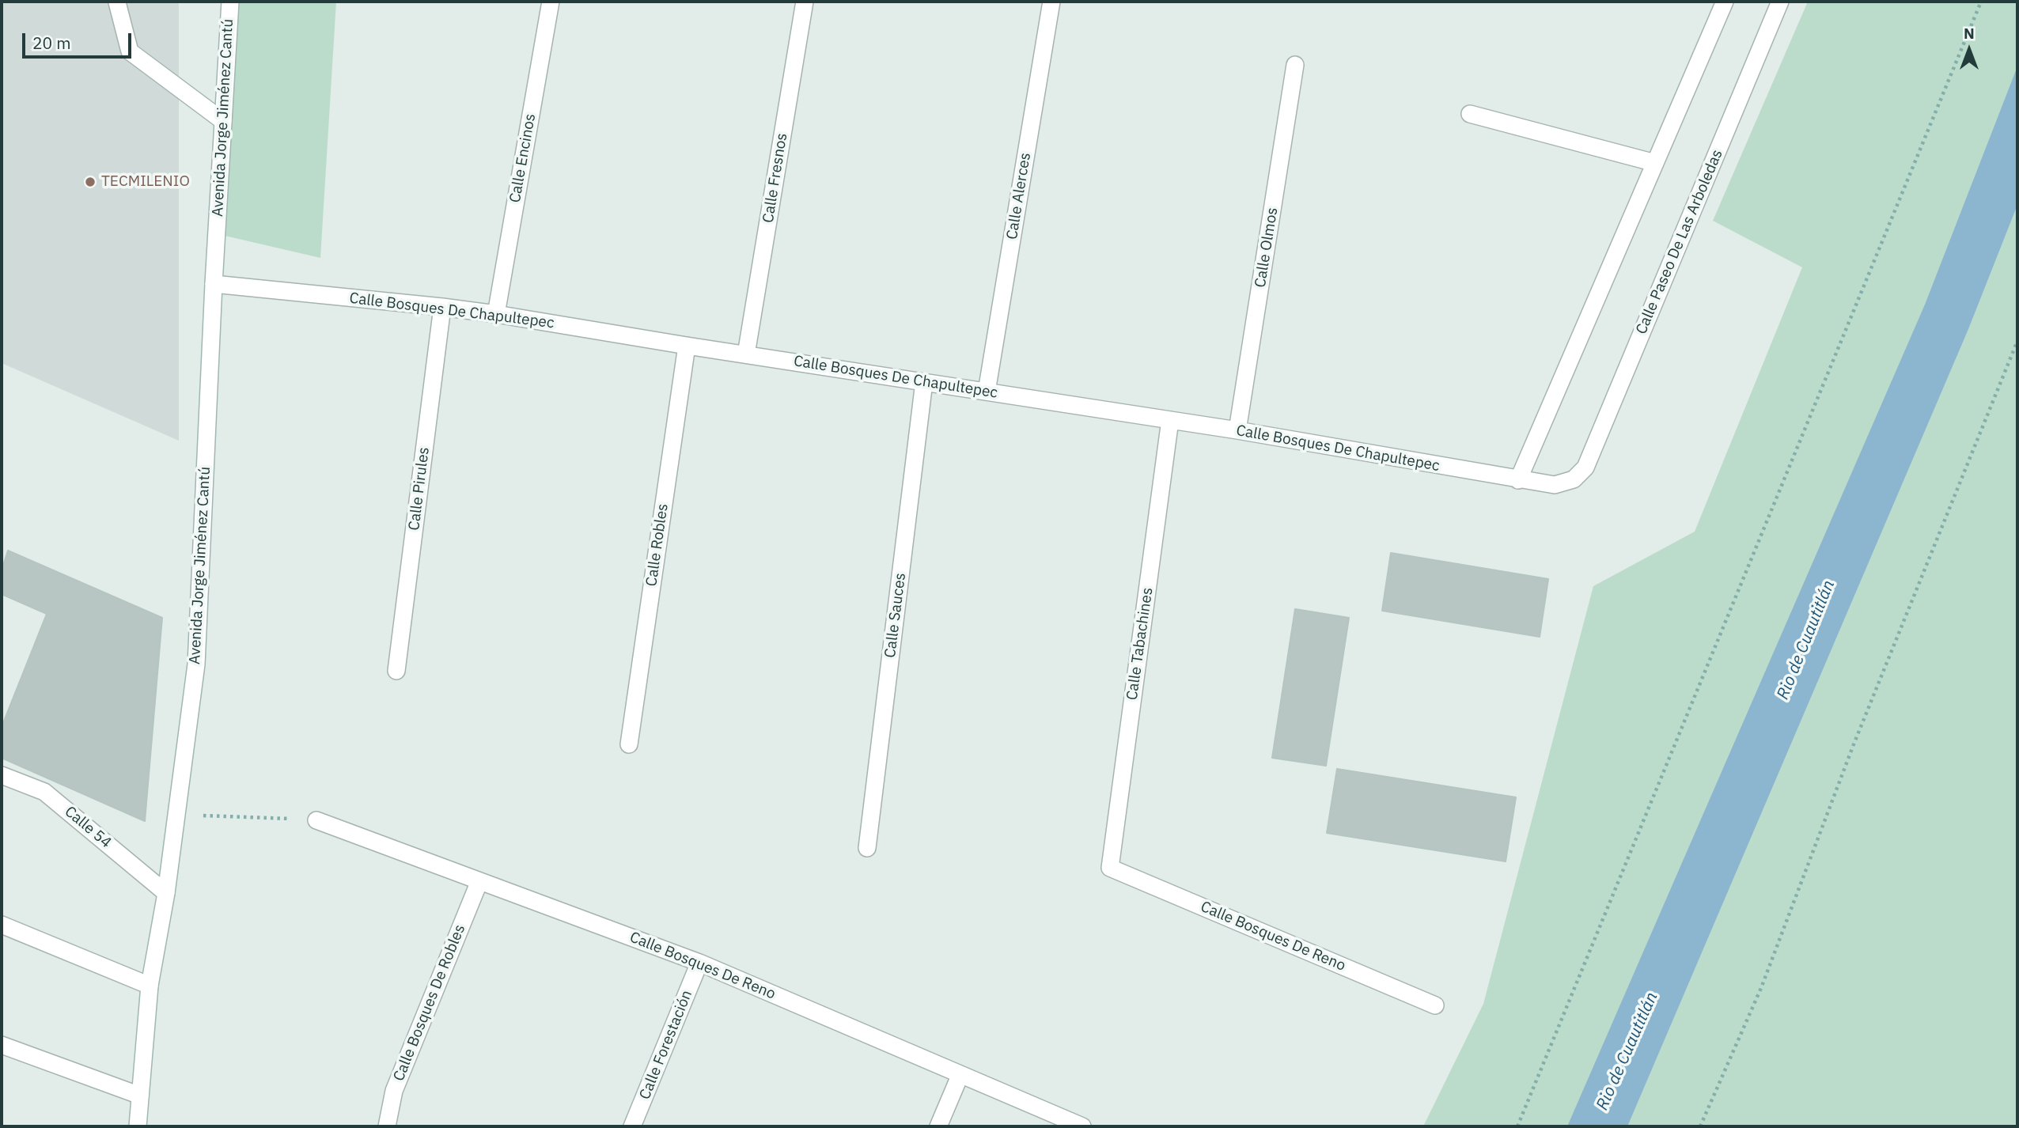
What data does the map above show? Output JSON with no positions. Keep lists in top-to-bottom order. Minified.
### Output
{"streets":{"street":["Avenida Jorge Jiménez Cantú","Calle Encinos","Calle Fresnos","Calle Alerces","Calle Paseo De Las Arboledas","Calle Olmos","Calle Bosques De Chapultepec","Calle Pirules","Calle Robles","Calle Sauces","Calle Tabachines","Calle 54","Calle Bosques De Reno","Calle Bosques De Robles","Calle Forestación"]},"crossings":[["Avenida Jorge Jiménez Cantú","Calle Bosques De Chapultepec"],["Avenida Jorge Jiménez Cantú","Calle 54"],["Calle Encinos","Calle Bosques De Chapultepec"],["Calle Fresnos","Calle Bosques De Chapultepec"],["Calle Alerces","Calle Bosques De Chapultepec"],["Calle Paseo De Las Arboledas","Calle Bosques De Chapultepec"],["Calle Olmos","Calle Bosques De Chapultepec"],["Calle Bosques De Chapultepec","Calle Pirules"],["Calle Bosques De Chapultepec","Calle Robles"],["Calle Bosques De Chapultepec","Calle Sauces"],["Calle Bosques De Chapultepec","Calle Tabachines"],["Calle Tabachines","Calle Bosques De Reno"],["Calle Bosques De Reno","Calle Bosques De Robles"],["Calle Bosques De Reno","Calle Forestación"]],"water":["Rio de Cuautitlán"],"places":["TECMILENIO"],"scale_bar":"20 m","north":"top"}
